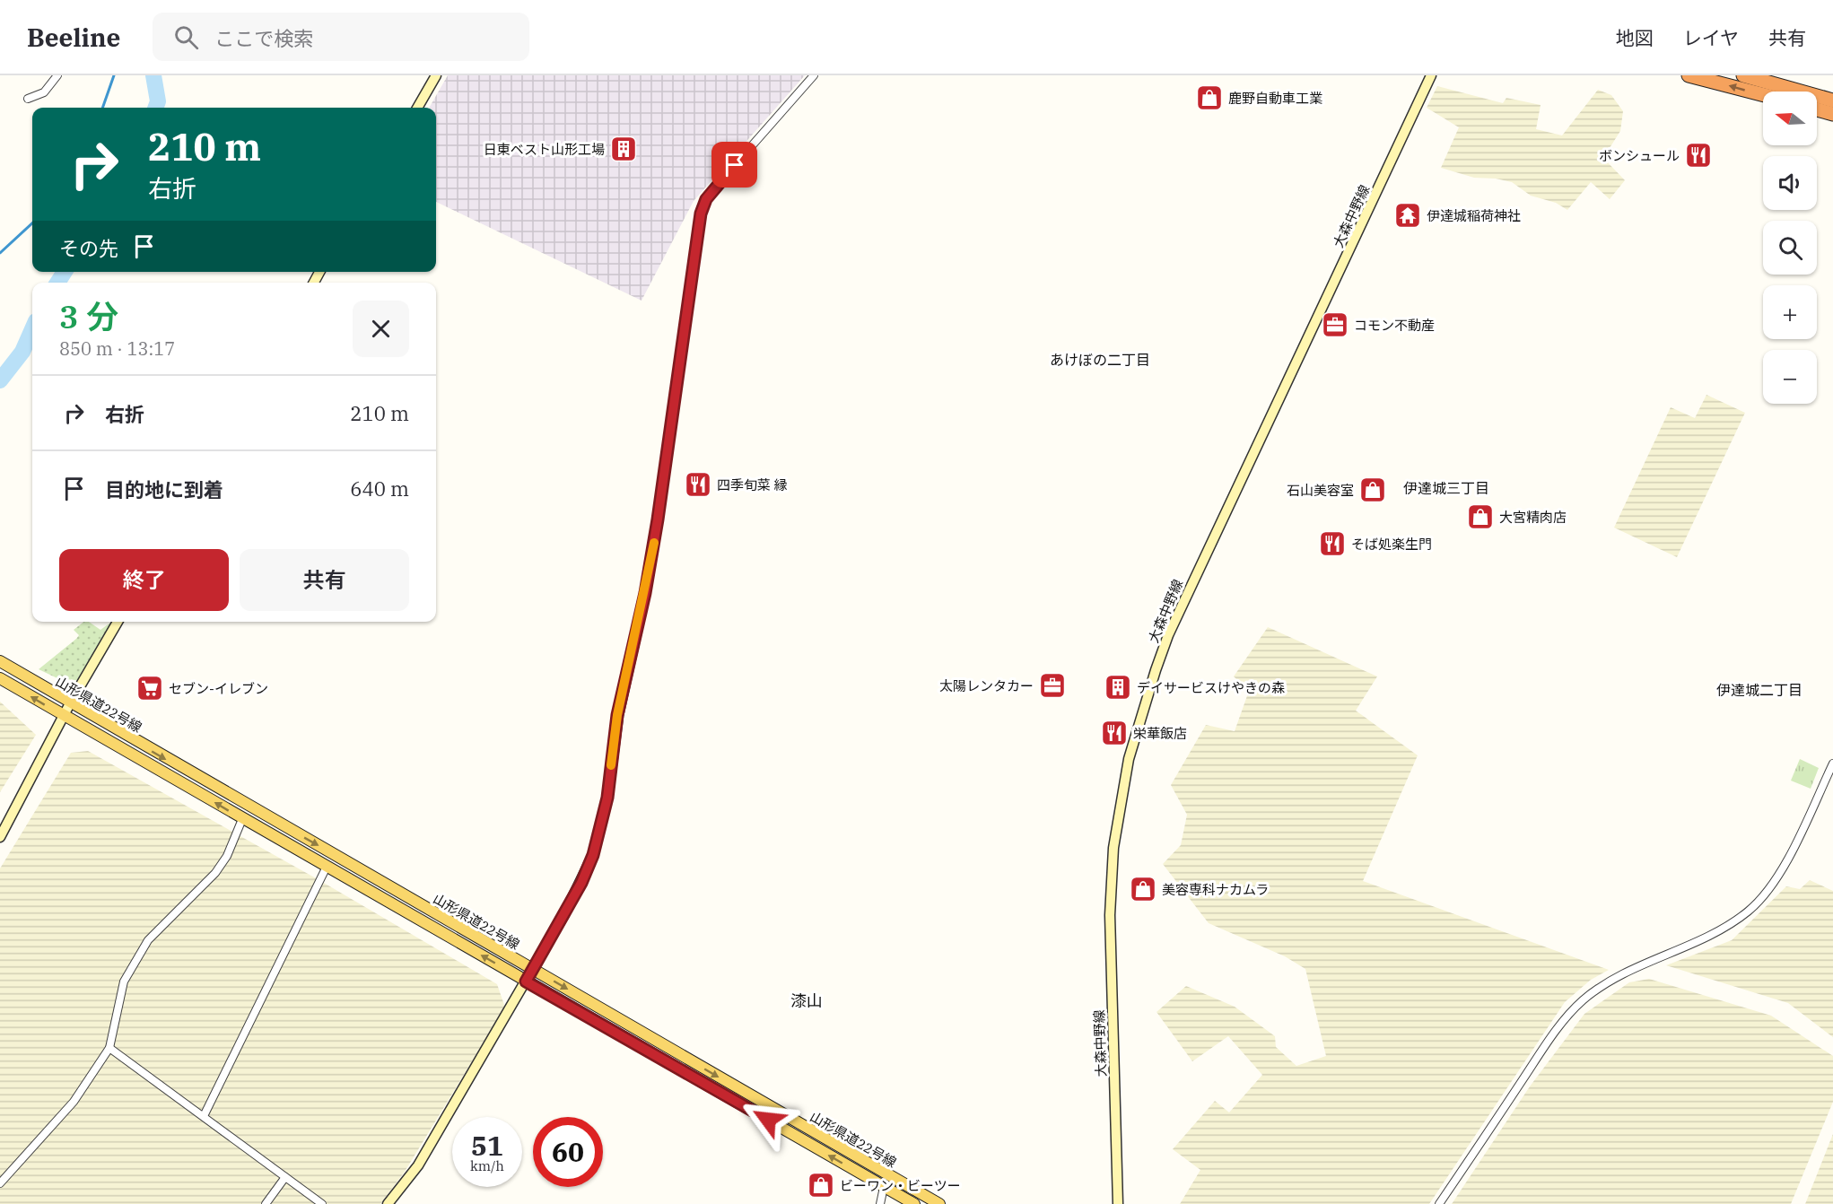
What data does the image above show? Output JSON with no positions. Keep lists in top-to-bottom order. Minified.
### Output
{"streets":{"main road":["山形県道22号線"],"street":["大森中野線"]},"districts":["あけぼの二丁目","伊達城三丁目","伊達城二丁目","漆山"],"places":{"shop":["鹿野自動車工業","石山美容室","大宮精肉店","美容専科ナカムラ","ビーワン・ビーツー"],"building":["日東ベスト山形工場","デイサービスけやきの森"],"restaurant":["ボンシュール","四季旬菜 縁","そば処楽生門","栄華飯店"],"temple":["伊達城稲荷神社"],"office":["コモン不動産","太陽レンタカー"],"supermarket":["セブン-イレブン"]},"north":"left","page":{"header":"Beeline","search":"ここで検索","nav":["地図","レイヤ","共有"],"map_buttons":["+","−"],"turn":["210 m","右折"],"then":"その先","heading":["3 分","850 m · 13:17"],"list":[{"name":"右折","value":"210 m"},{"name":"目的地に到着","value":"640 m"}],"buttons":["終了","共有"],"speed":"51 km/h","limit":"60"}}
